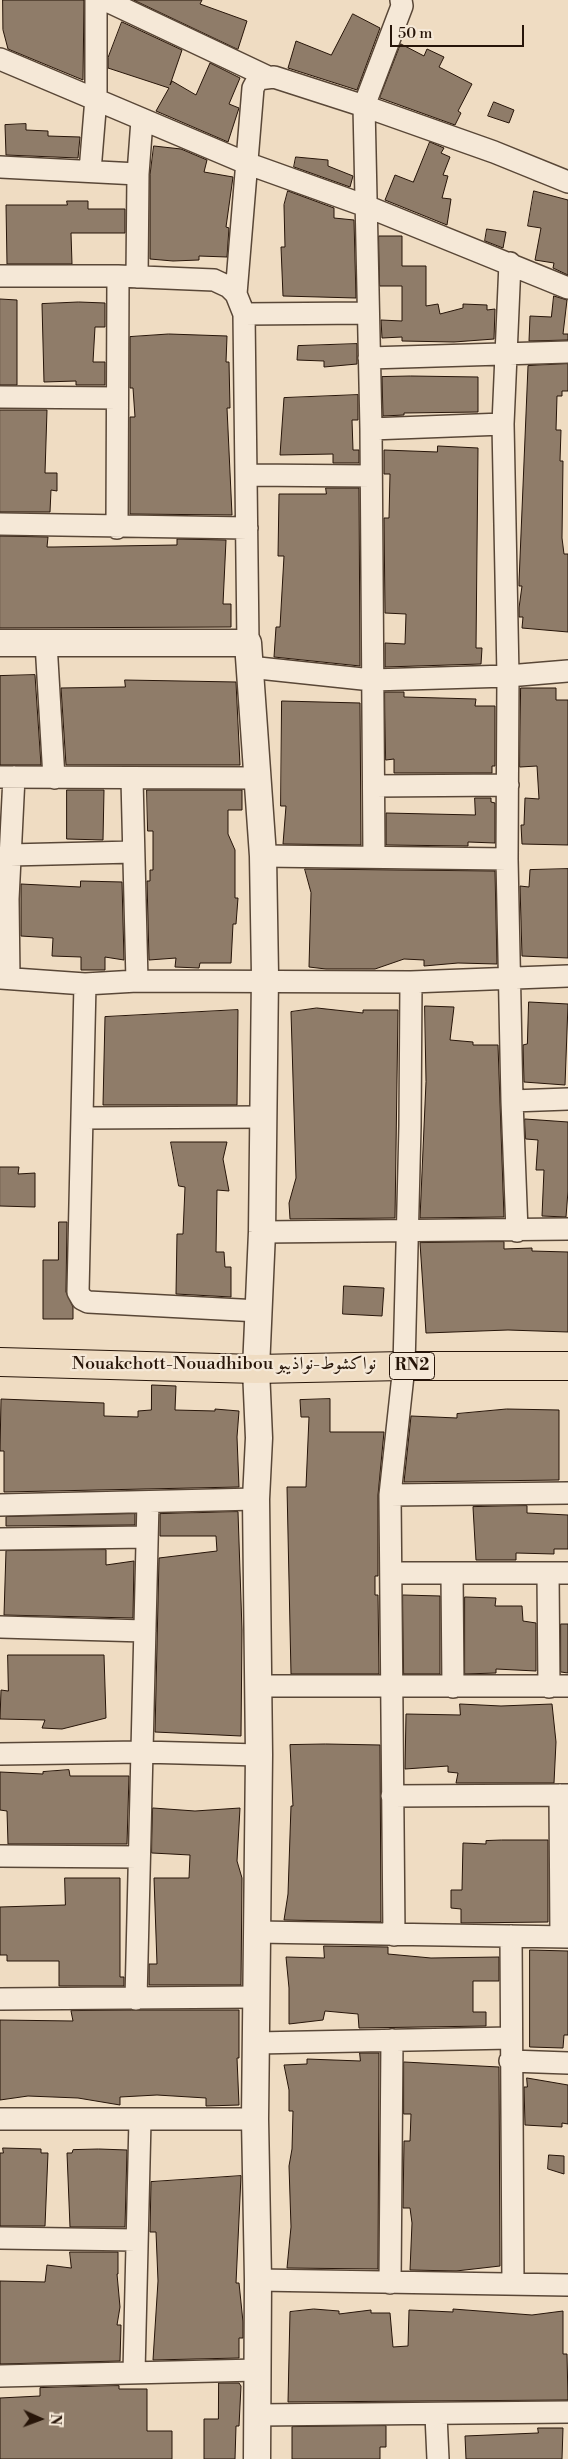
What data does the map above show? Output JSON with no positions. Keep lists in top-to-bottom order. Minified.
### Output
{"streets":{"highway":["Nouakchott-Nouadhibou نواكشوط-نواذيبو","RN2"]},"scale_bar":"50 m","north":"right"}
